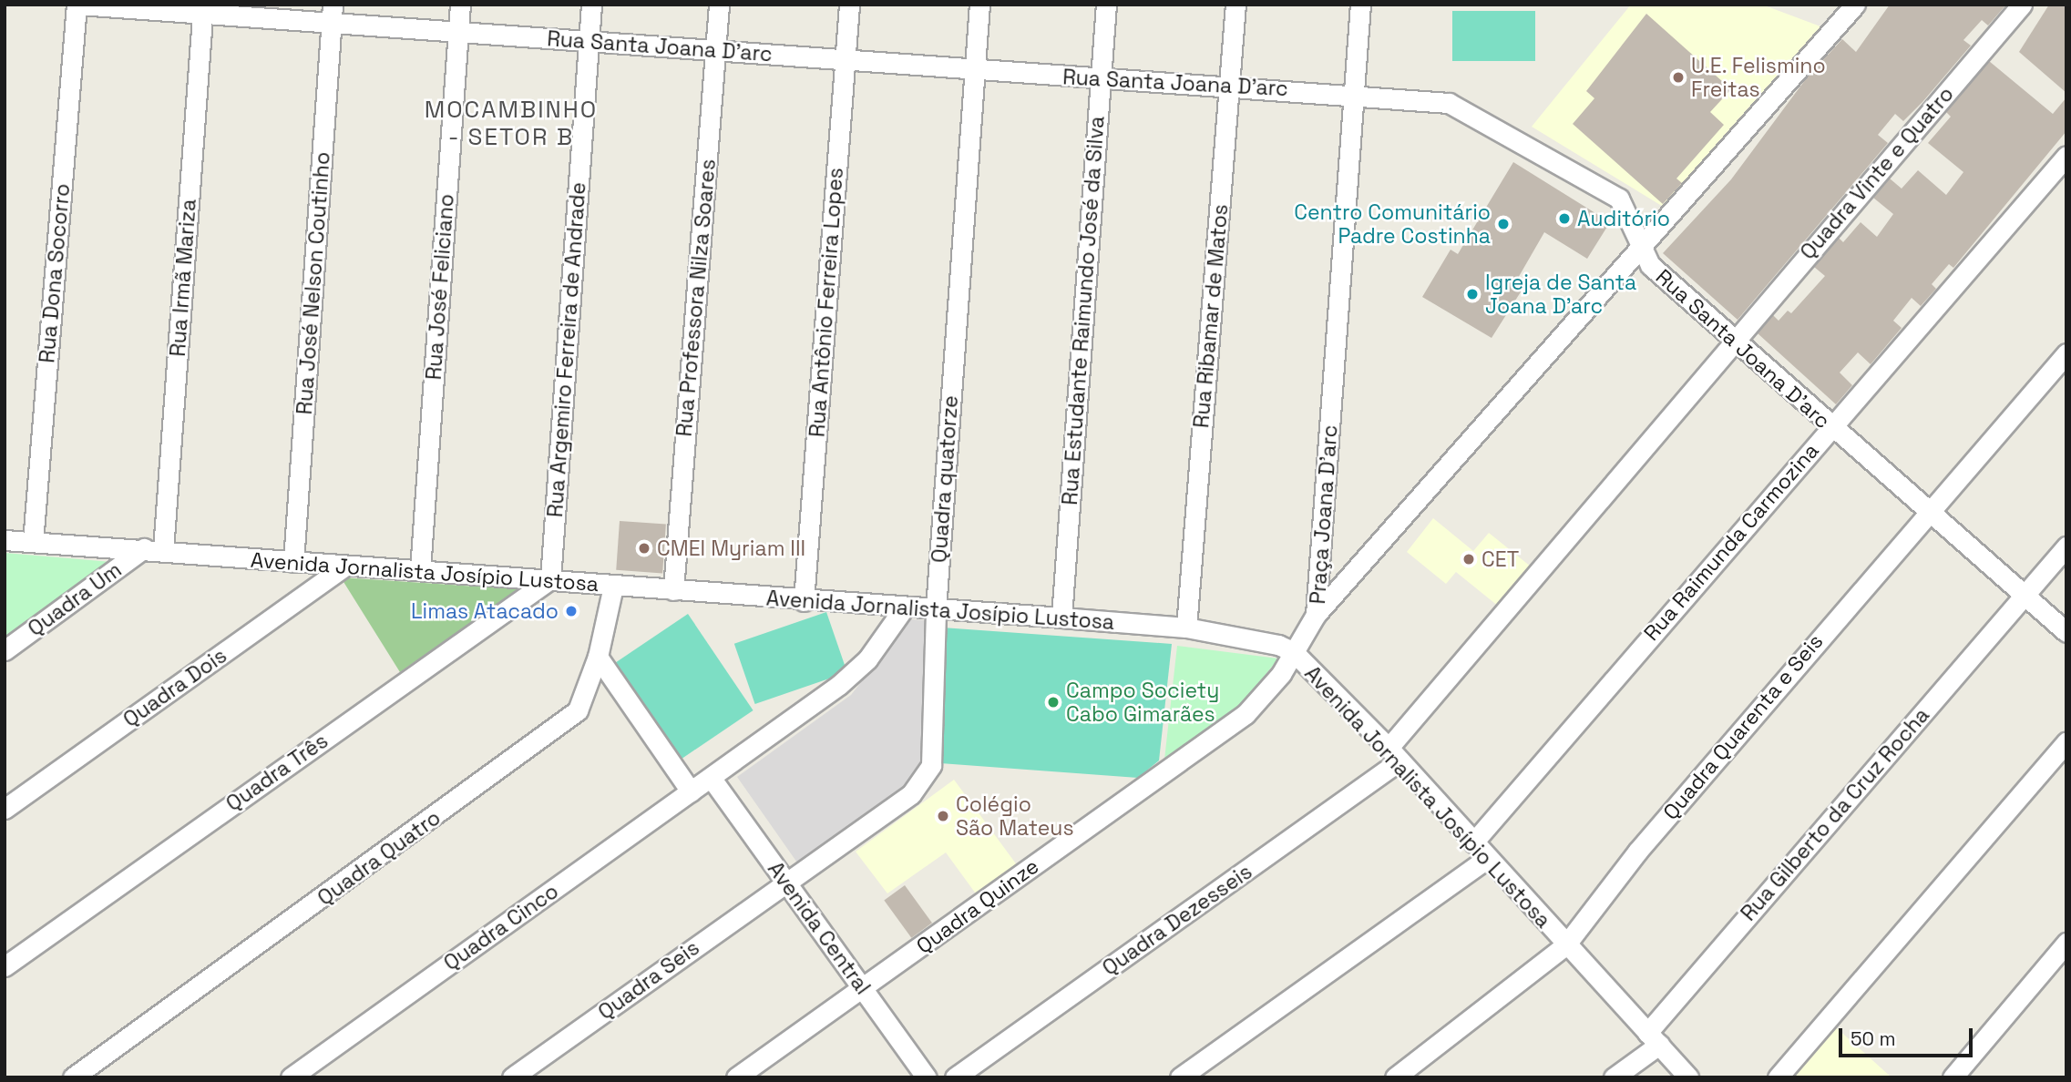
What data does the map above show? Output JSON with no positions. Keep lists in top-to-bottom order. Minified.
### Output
{"streets":{"street":["Rua Santa Joana D'arc","Quadra Vinte e Quatro","Rua Dona Socorro","Rua Irmã Mariza","Rua José Nelson Coutinho","Rua José Feliciano","Rua Professora Nilza Soares","Rua Antônio Ferreira Lopes","Rua Estudante Raimundo José da Silva","Rua Ribamar de Matos","Rua Argemiro Ferreira de Andrade","Quadra quatorze","Praça Joana D'arc","Rua Raimunda Carmozina","Avenida Jornalista Josípio Lustosa","Quadra Um","Quadra Dois","Quadra Quarenta e Seis","Quadra Três","Rua Gilberto da Cruz Rocha","Quadra Quatro","Quadra Quinze","Quadra Dezesseis","Quadra Cinco","Avenida Central","Quadra Seis"]},"crossings":[["Rua Santa Joana D'arc","Quadra Vinte e Quatro"],["Rua Santa Joana D'arc","Rua Dona Socorro"],["Rua Santa Joana D'arc","Rua Irmã Mariza"],["Rua Santa Joana D'arc","Rua José Nelson Coutinho"],["Rua Santa Joana D'arc","Rua José Feliciano"],["Rua Santa Joana D'arc","Rua Professora Nilza Soares"],["Rua Santa Joana D'arc","Rua Antônio Ferreira Lopes"],["Rua Santa Joana D'arc","Rua Estudante Raimundo José da Silva"],["Rua Santa Joana D'arc","Rua Ribamar de Matos"],["Rua Santa Joana D'arc","Rua Argemiro Ferreira de Andrade"],["Rua Santa Joana D'arc","Quadra quatorze"],["Rua Santa Joana D'arc","Praça Joana D'arc"],["Rua Santa Joana D'arc","Rua Raimunda Carmozina"],["Rua Santa Joana D'arc","Quadra Quarenta e Seis"],["Rua Santa Joana D'arc","Rua Gilberto da Cruz Rocha"],["Quadra Vinte e Quatro","Avenida Jornalista Josípio Lustosa"],["Quadra Vinte e Quatro","Quadra Dezesseis"],["Rua Dona Socorro","Avenida Jornalista Josípio Lustosa"],["Rua Irmã Mariza","Avenida Jornalista Josípio Lustosa"],["Rua Irmã Mariza","Quadra Um"],["Rua José Nelson Coutinho","Avenida Jornalista Josípio Lustosa"],["Rua José Feliciano","Avenida Jornalista Josípio Lustosa"],["Rua Professora Nilza Soares","Avenida Jornalista Josípio Lustosa"],["Rua Antônio Ferreira Lopes","Avenida Jornalista Josípio Lustosa"],["Rua Estudante Raimundo José da Silva","Avenida Jornalista Josípio Lustosa"],["Rua Ribamar de Matos","Avenida Jornalista Josípio Lustosa"],["Rua Argemiro Ferreira de Andrade","Avenida Jornalista Josípio Lustosa"],["Rua Argemiro Ferreira de Andrade","Quadra Três"],["Quadra quatorze","Avenida Jornalista Josípio Lustosa"],["Quadra quatorze","Avenida Central"],["Quadra quatorze","Quadra Seis"],["Praça Joana D'arc","Quadra Quinze"],["Rua Raimunda Carmozina","Avenida Jornalista Josípio Lustosa"],["Avenida Jornalista Josípio Lustosa","Quadra Um"],["Avenida Jornalista Josípio Lustosa","Quadra Dois"],["Avenida Jornalista Josípio Lustosa","Quadra Quarenta e Seis"],["Avenida Jornalista Josípio Lustosa","Quadra Três"],["Avenida Jornalista Josípio Lustosa","Rua Gilberto da Cruz Rocha"],["Avenida Jornalista Josípio Lustosa","Quadra Quatro"],["Avenida Jornalista Josípio Lustosa","Quadra Quinze"],["Avenida Jornalista Josípio Lustosa","Quadra Dezesseis"],["Quadra Quinze","Avenida Central"],["Quadra Cinco","Avenida Central"],["Avenida Central","Quadra Seis"]],"districts":["MOCAMBINHO - SETOR B"],"places":["U.E. Felismino Freitas","Auditório","Centro Comunitário Padre Costinha","Igreja de Santa Joana D'arc","CMEI Myriam III","CET","Limas Atacado","Campo Society Cabo Gimarães","Colégio São Mateus"],"scale_bar":"50 m"}
